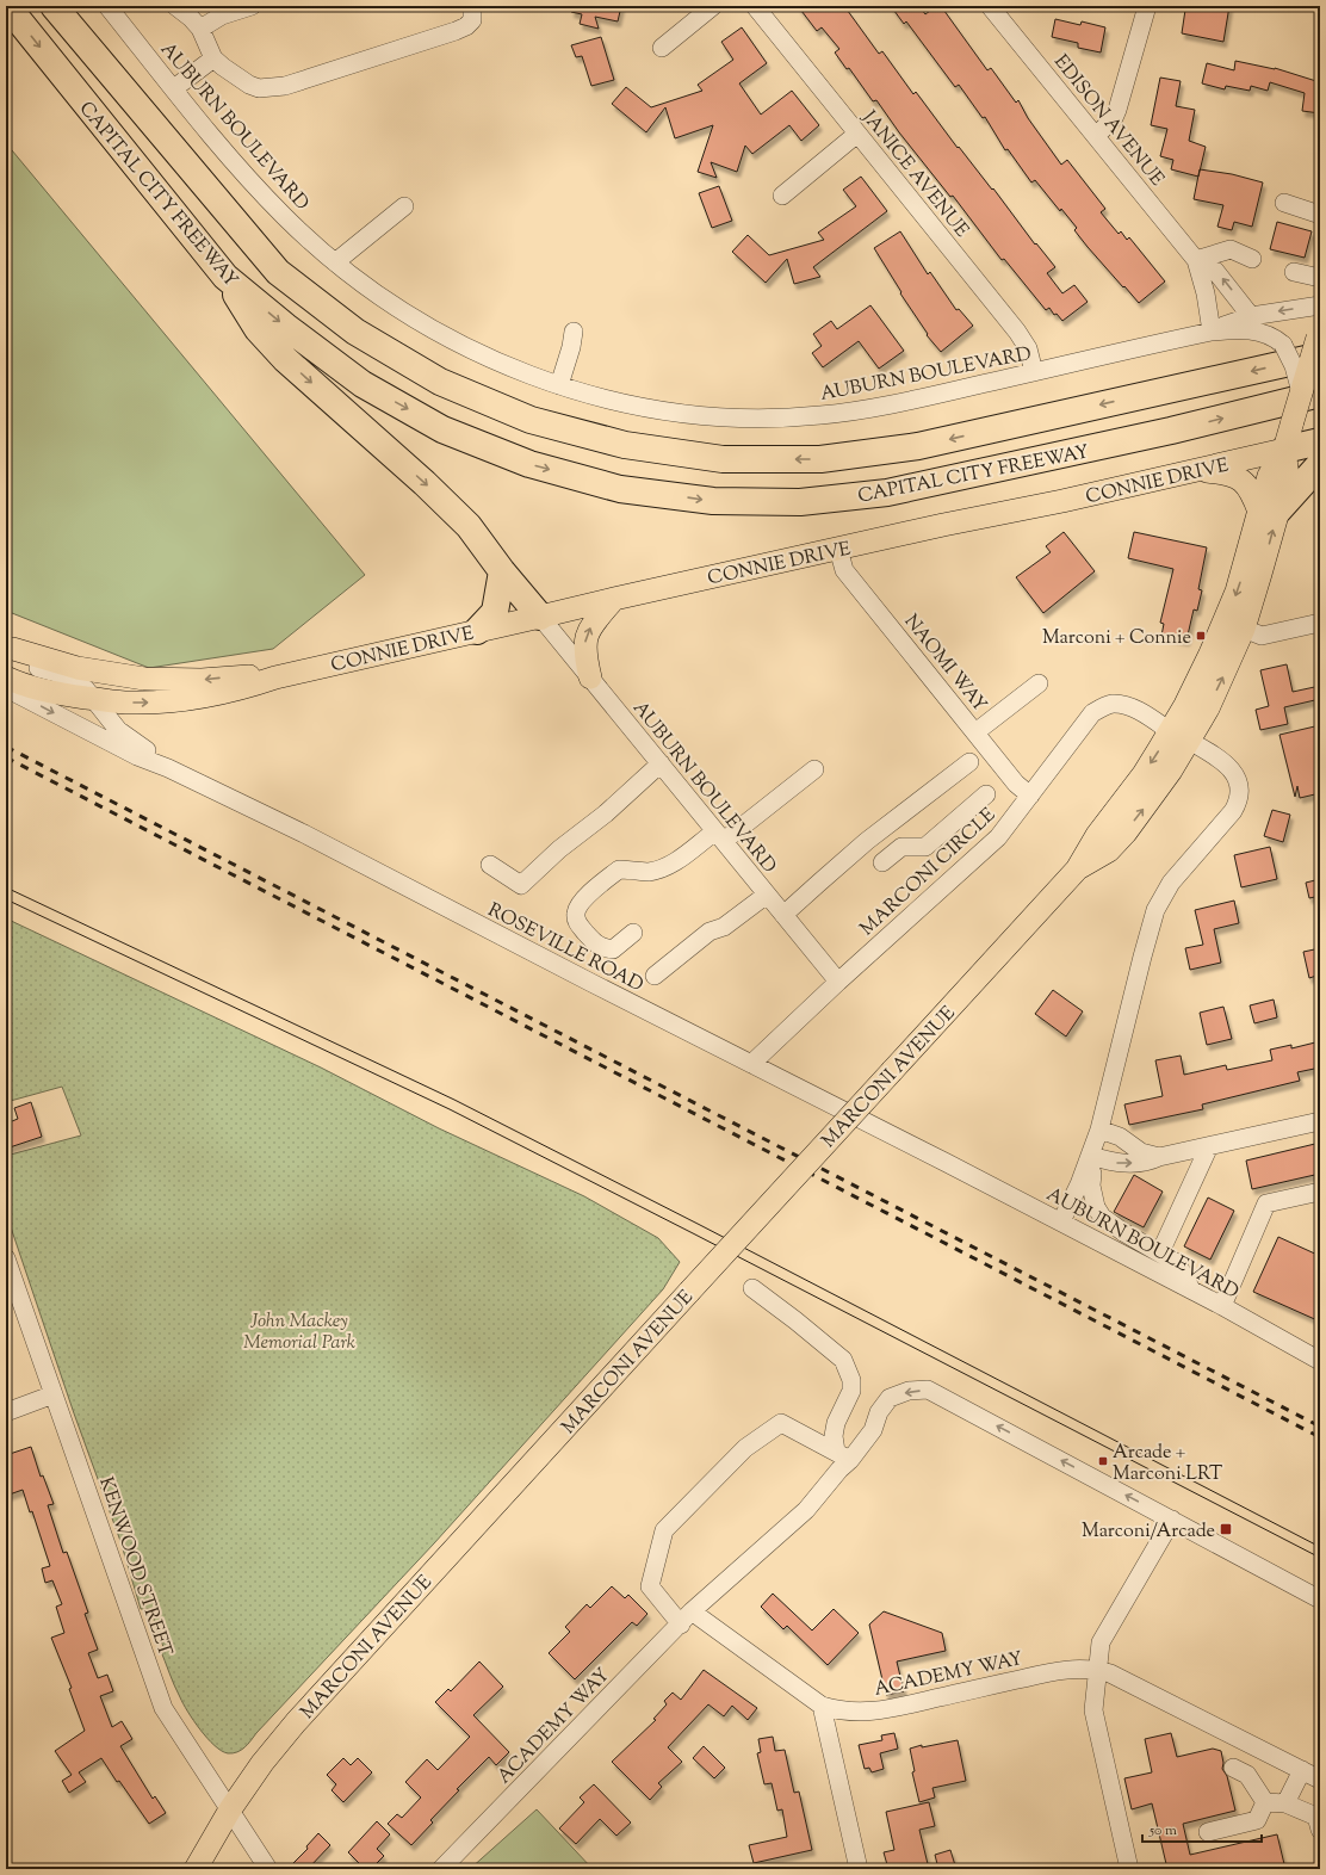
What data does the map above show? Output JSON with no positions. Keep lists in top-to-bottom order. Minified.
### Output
{"streets":{"highway":["CAPITAL CITY FREEWAY"],"main road":["CONNIE DRIVE","MARCONI AVENUE"],"street":["EDISON AVENUE","AUBURN BOULEVARD","JANICE AVENUE","NAOMI WAY","MARCONI CIRCLE","ROSEVILLE ROAD","KENWOOD STREET","ACADEMY WAY"]},"crossings":[["EDISON AVENUE","AUBURN BOULEVARD"],["AUBURN BOULEVARD","JANICE AVENUE"],["AUBURN BOULEVARD","CAPITAL CITY FREEWAY"],["AUBURN BOULEVARD","CONNIE DRIVE"],["AUBURN BOULEVARD","MARCONI CIRCLE"],["AUBURN BOULEVARD","ROSEVILLE ROAD"],["AUBURN BOULEVARD","MARCONI AVENUE"],["CAPITAL CITY FREEWAY","MARCONI AVENUE"],["CONNIE DRIVE","NAOMI WAY"],["CONNIE DRIVE","ROSEVILLE ROAD"],["CONNIE DRIVE","MARCONI AVENUE"],["NAOMI WAY","MARCONI CIRCLE"],["MARCONI CIRCLE","ROSEVILLE ROAD"],["MARCONI CIRCLE","MARCONI AVENUE"],["MARCONI AVENUE","KENWOOD STREET"]],"parks":["John Mackey Memorial Park"],"places":{"transit":["Marconi + Connie","Arcade + Marconi LRT","Marconi/Arcade"]},"scale_bar":"50 m"}
